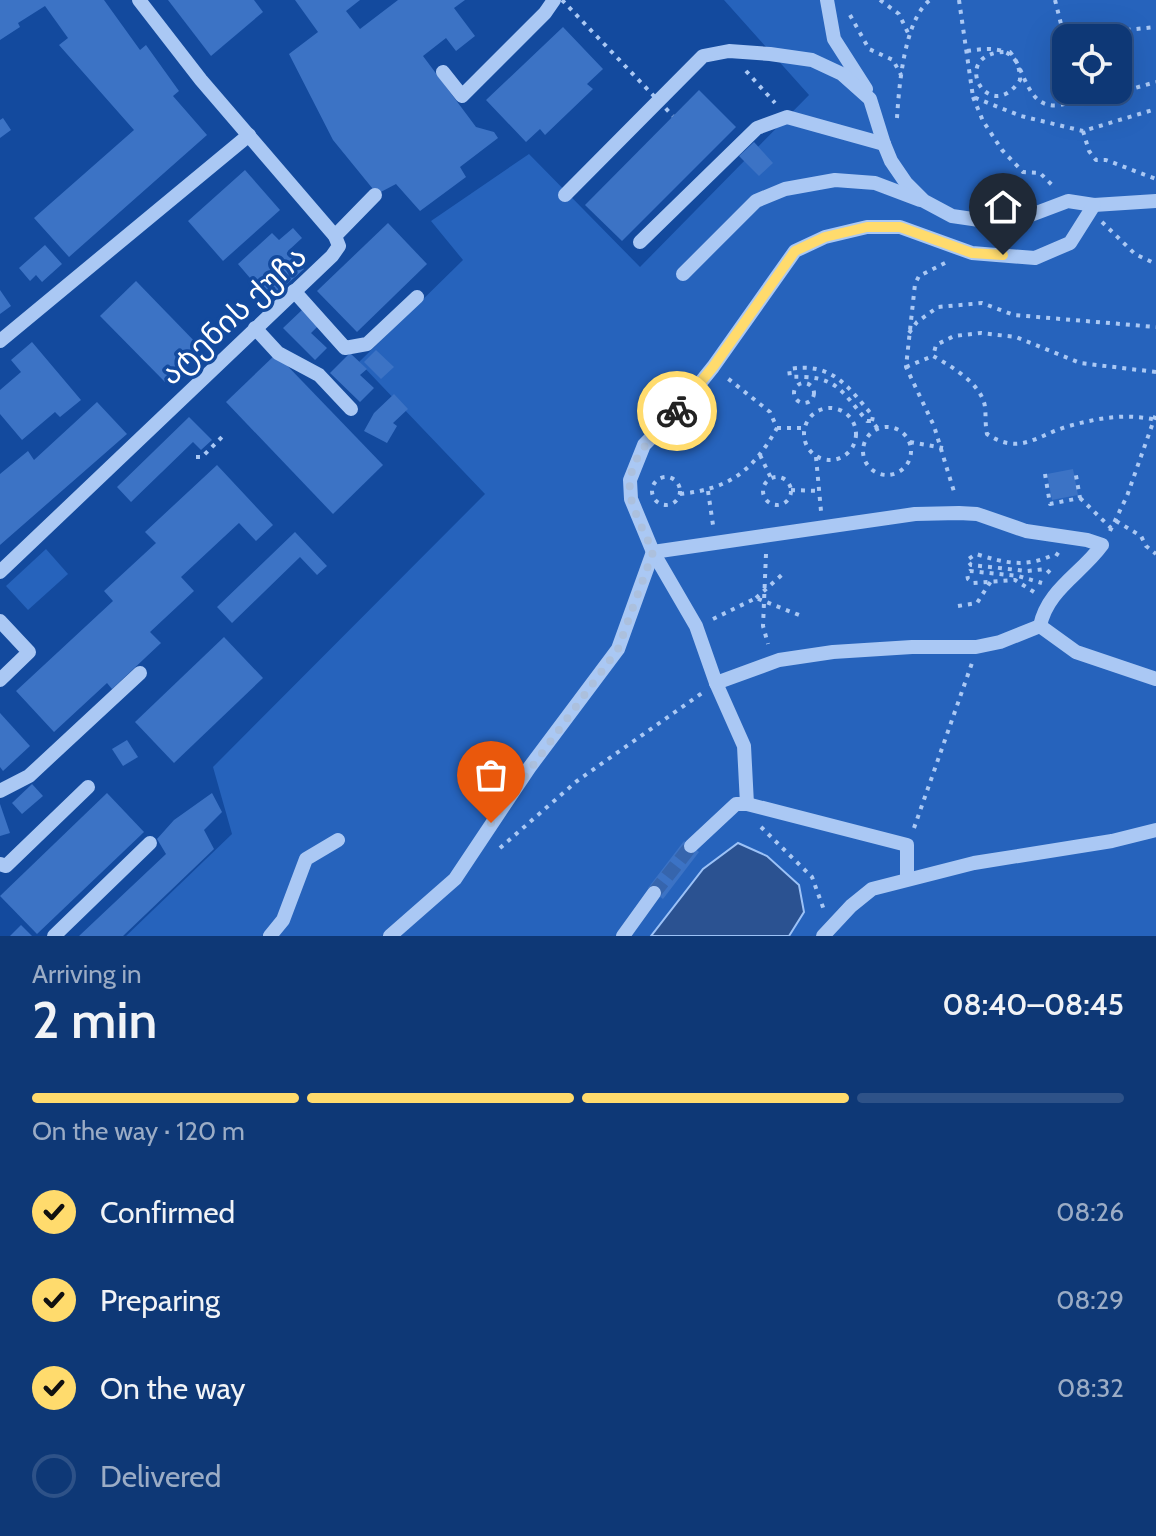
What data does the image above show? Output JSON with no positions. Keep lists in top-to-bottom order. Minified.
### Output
{"streets":{"street":["ატენის ქუჩა"]},"page":{"heading":["2 min","Arriving in","08:40–08:45"],"bar":"On the way · 120 m","list":[["Confirmed","08:26"],["Preparing","08:29"],["On the way","08:32"],"Delivered"]}}
